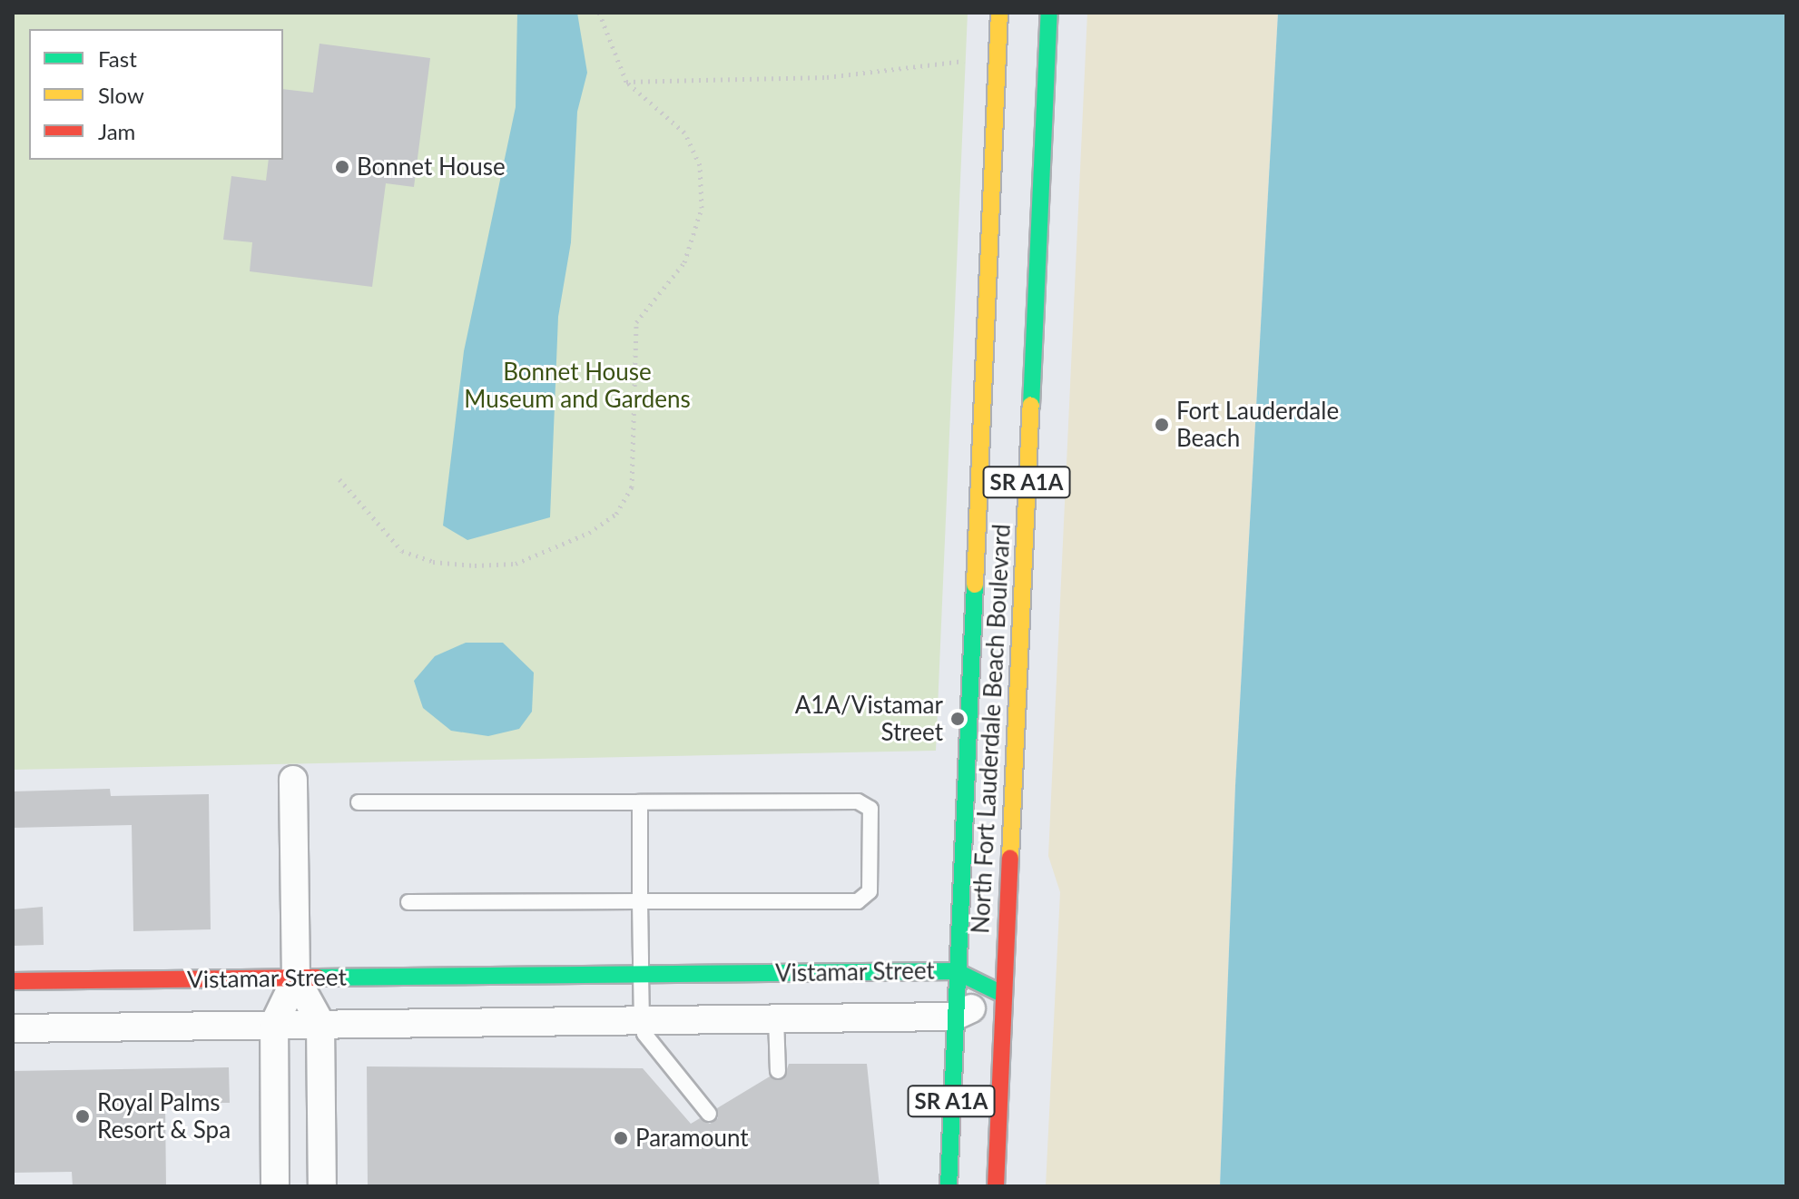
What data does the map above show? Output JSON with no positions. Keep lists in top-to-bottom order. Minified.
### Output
{"streets":{"main road":["SR A1A","North Fort Lauderdale Beach Boulevard","Vistamar Street"]},"crossings":[["North Fort Lauderdale Beach Boulevard","Vistamar Street"]],"parks":["Bonnet House Museum and Gardens"],"places":["Bonnet House","Fort Lauderdale Beach","A1A/Vistamar Street","Royal Palms Resort & Spa","Paramount"],"legend":["Fast","Slow","Jam"]}
